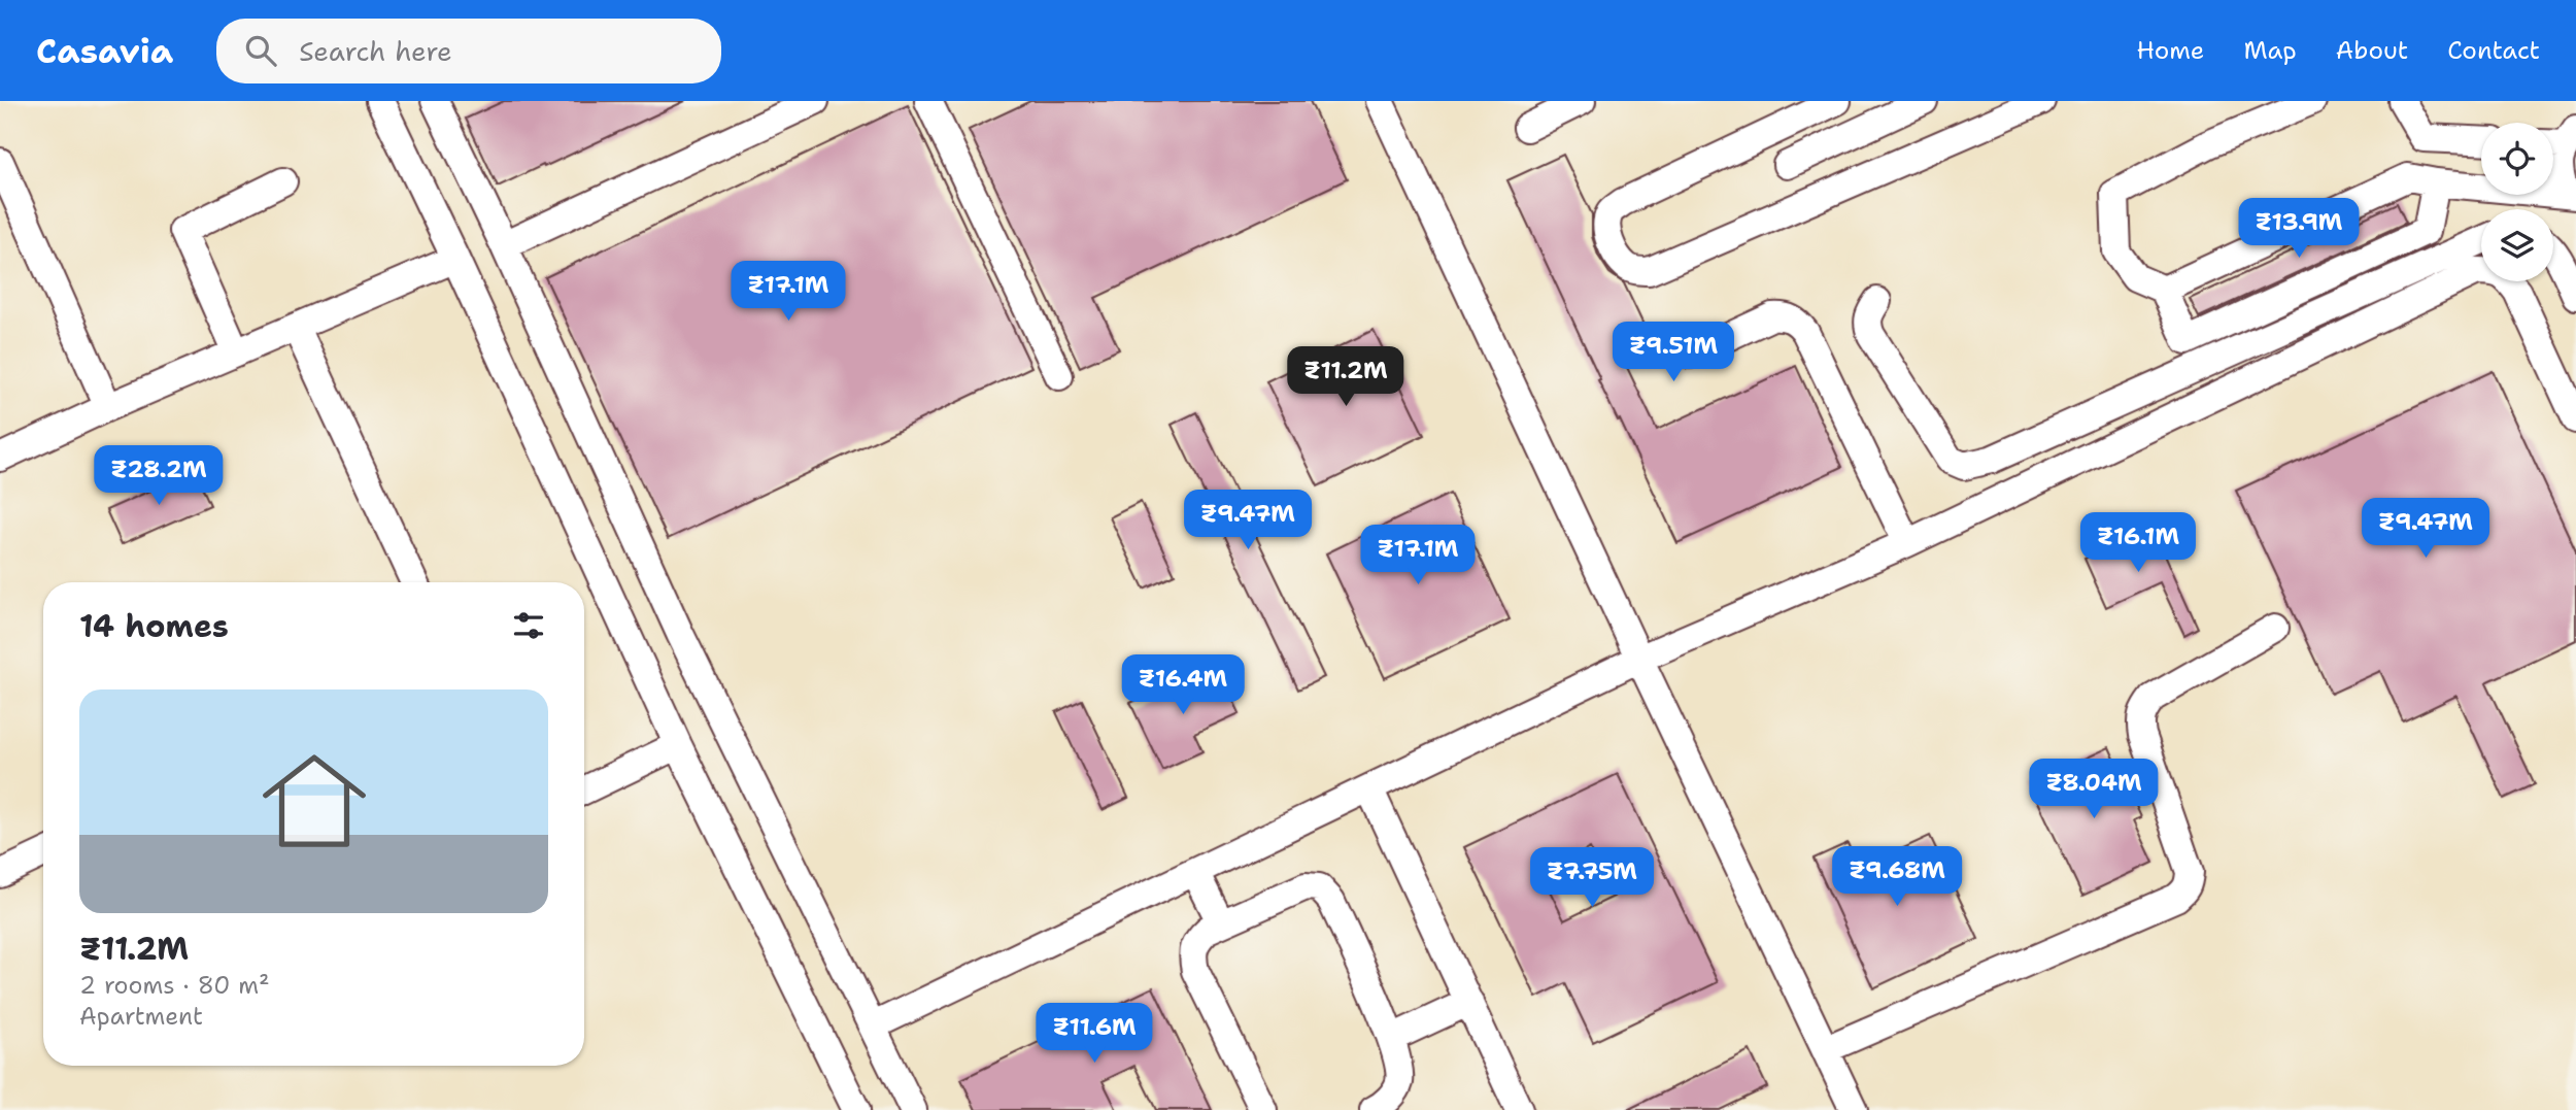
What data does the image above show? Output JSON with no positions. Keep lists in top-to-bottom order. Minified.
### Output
{"page":{"header":"Casavia","search":"Search here","nav":["Home","Map","About","Contact"],"price":["₹13.9M","₹17.1M","₹9.51M","₹11.2M","₹28.2M","₹9.47M","₹9.47M","₹16.1M","₹17.1M","₹16.4M","₹8.04M","₹9.68M","₹7.75M","₹11.6M"],"heading":"14 homes","list":[{"name":"₹11.2M","note":"2 rooms · 80 m² · Apartment"}]}}
